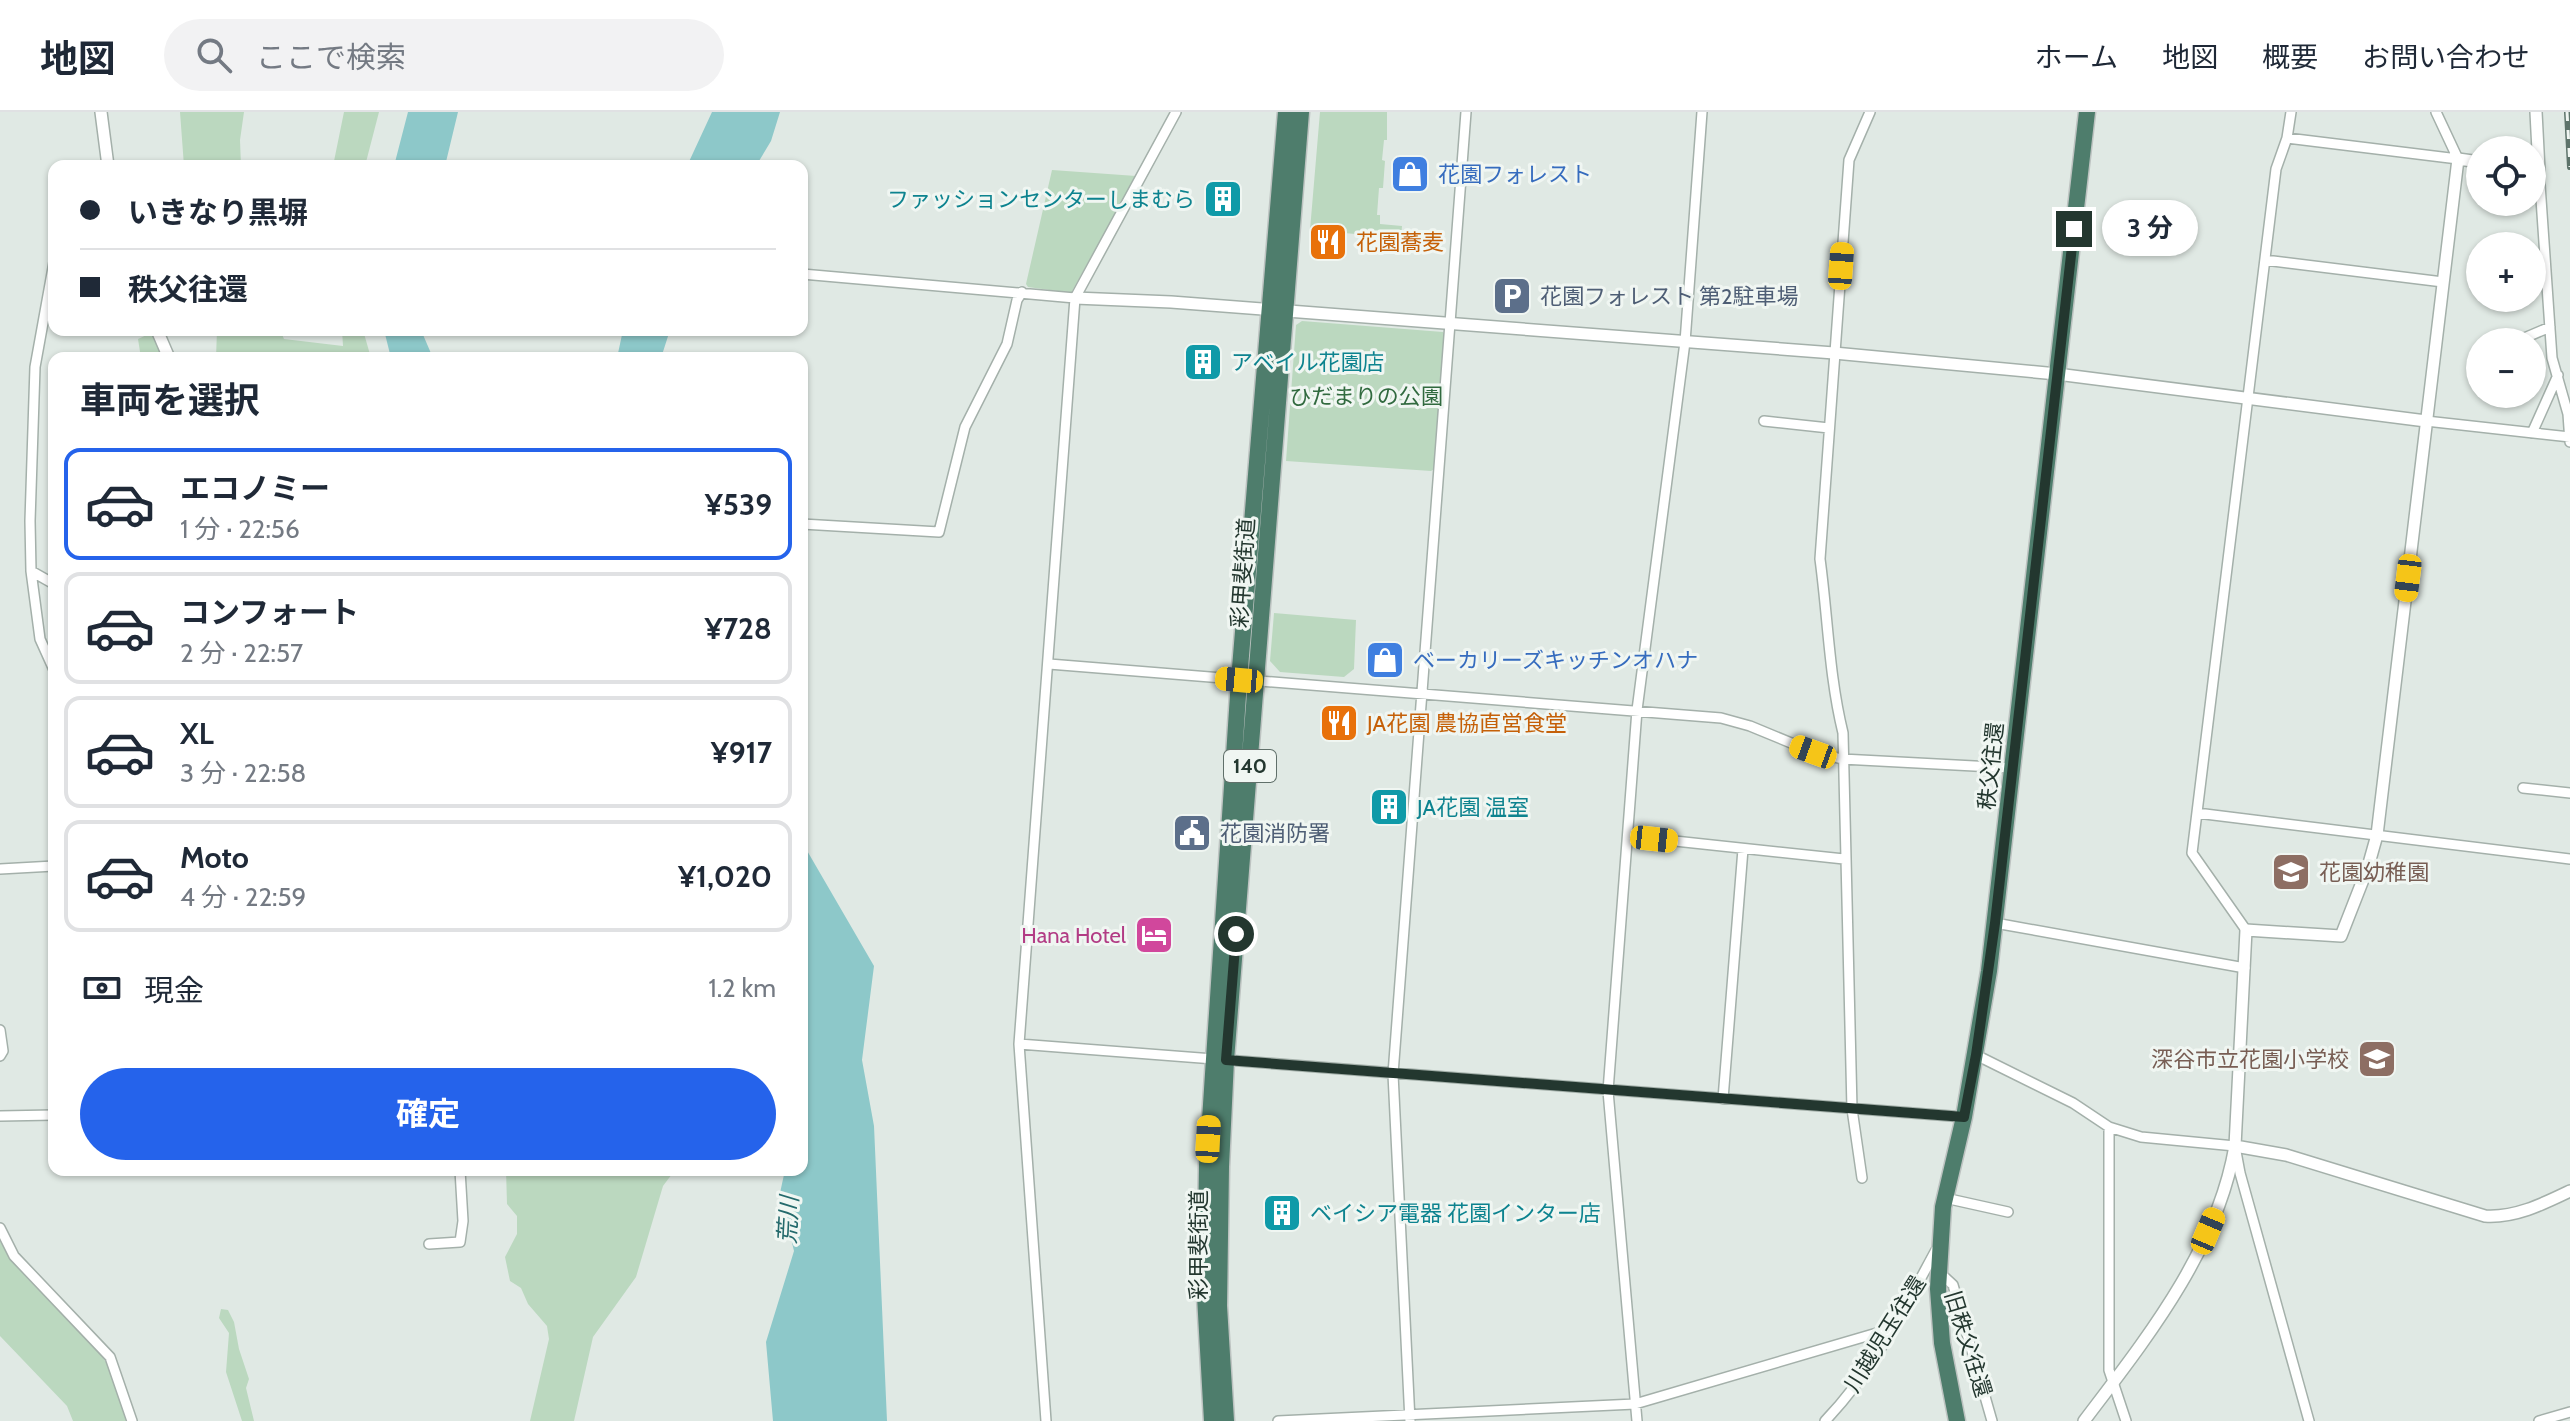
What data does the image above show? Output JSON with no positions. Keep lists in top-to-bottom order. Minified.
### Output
{"streets":{"highway":["彩甲斐街道","140","秩父往還"],"street":["川越児玉往還","旧秩父往還"]},"crossings":[["秩父往還","川越児玉往還"],["秩父往還","旧秩父往還"]],"water":["荒川"],"parks":["ひだまりの公園"],"places":{"shop":["花園フォレスト","ベーカリーズキッチンオハナ"],"building":["ファッションセンターしまむら","アベイル花園店","JA花園 温室","ベイシア電器 花園インター店"],"restaurant":["花園蕎麦","JA花園 農協直営食堂"],"parking":["花園フォレスト 第2駐車場"],"public building":["花園消防署"],"school or university":["花園幼稚園","深谷市立花園小学校"],"hotel":["Hana Hotel"]},"page":{"header":"地図","search":"ここで検索","nav":["ホーム","地図","概要","お問い合わせ"],"map_buttons":["+","−"],"banner":["いきなり黒塀","秩父往還"],"bubble":"3 分","heading":"車両を選択","list":[{"name":"エコノミー","note":"1 分 · 22:56","value":"¥539"},{"name":"コンフォート","note":"2 分 · 22:57","value":"¥728"},{"name":"XL","note":"3 分 · 22:58","value":"¥917"},{"name":"Moto","note":"4 分 · 22:59","value":"¥1,020"}],"pay":["現金","1.2 km"],"buttons":"確定"}}
